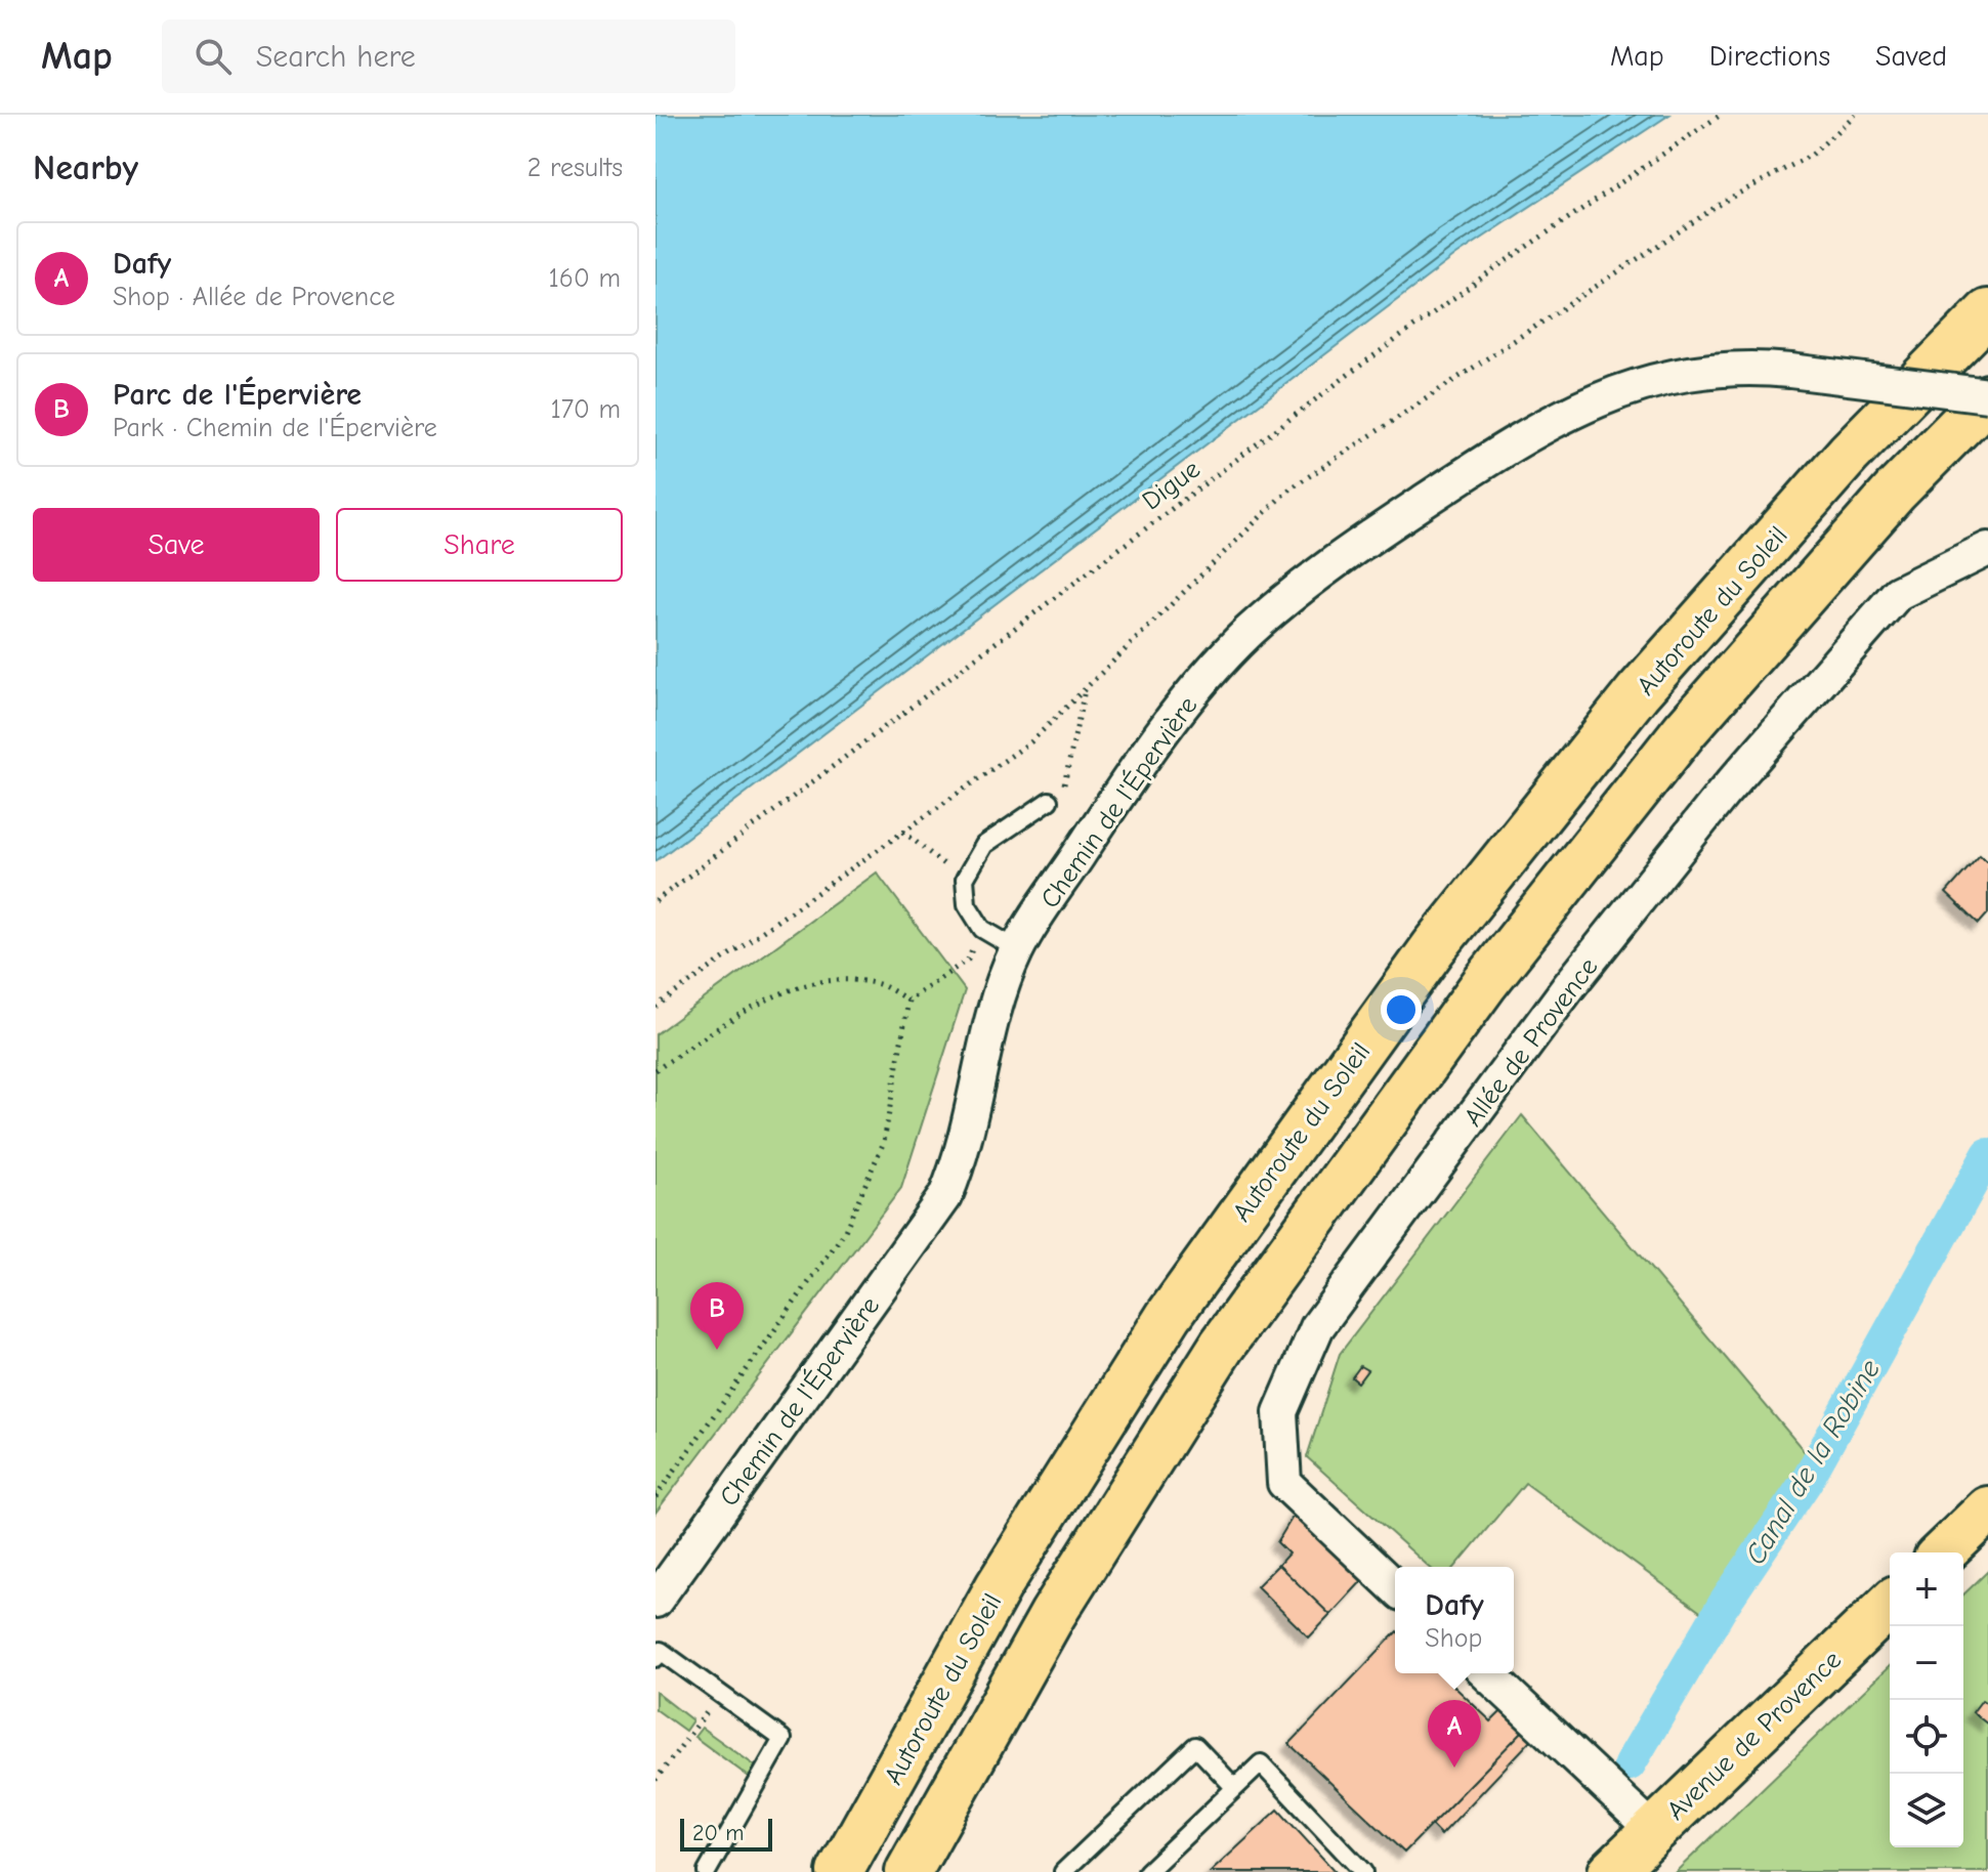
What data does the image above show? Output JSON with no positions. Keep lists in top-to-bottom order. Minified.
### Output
{"streets":{"main road":["Autoroute du Soleil","Avenue de Provence"],"street":["Chemin de l'Épervière","Allée de Provence"],"path":["Digue"]},"water":["Canal de la Robine"],"scale_bar":"20 m","page":{"header":"Map","search":"Search here","nav":["Map","Directions","Saved"],"heading":["Nearby","2 results"],"list":[{"mark":"A","name":"Dafy","note":"Shop · Allée de Provence","value":"160 m"},{"mark":"B","name":"Parc de l'Épervière","note":"Park · Chemin de l'Épervière","value":"170 m"}],"buttons":["Save","Share"],"pins":["B","A"],"map_buttons":["+","−"],"popup":["Dafy","Shop"],"scale":"20 m"}}
